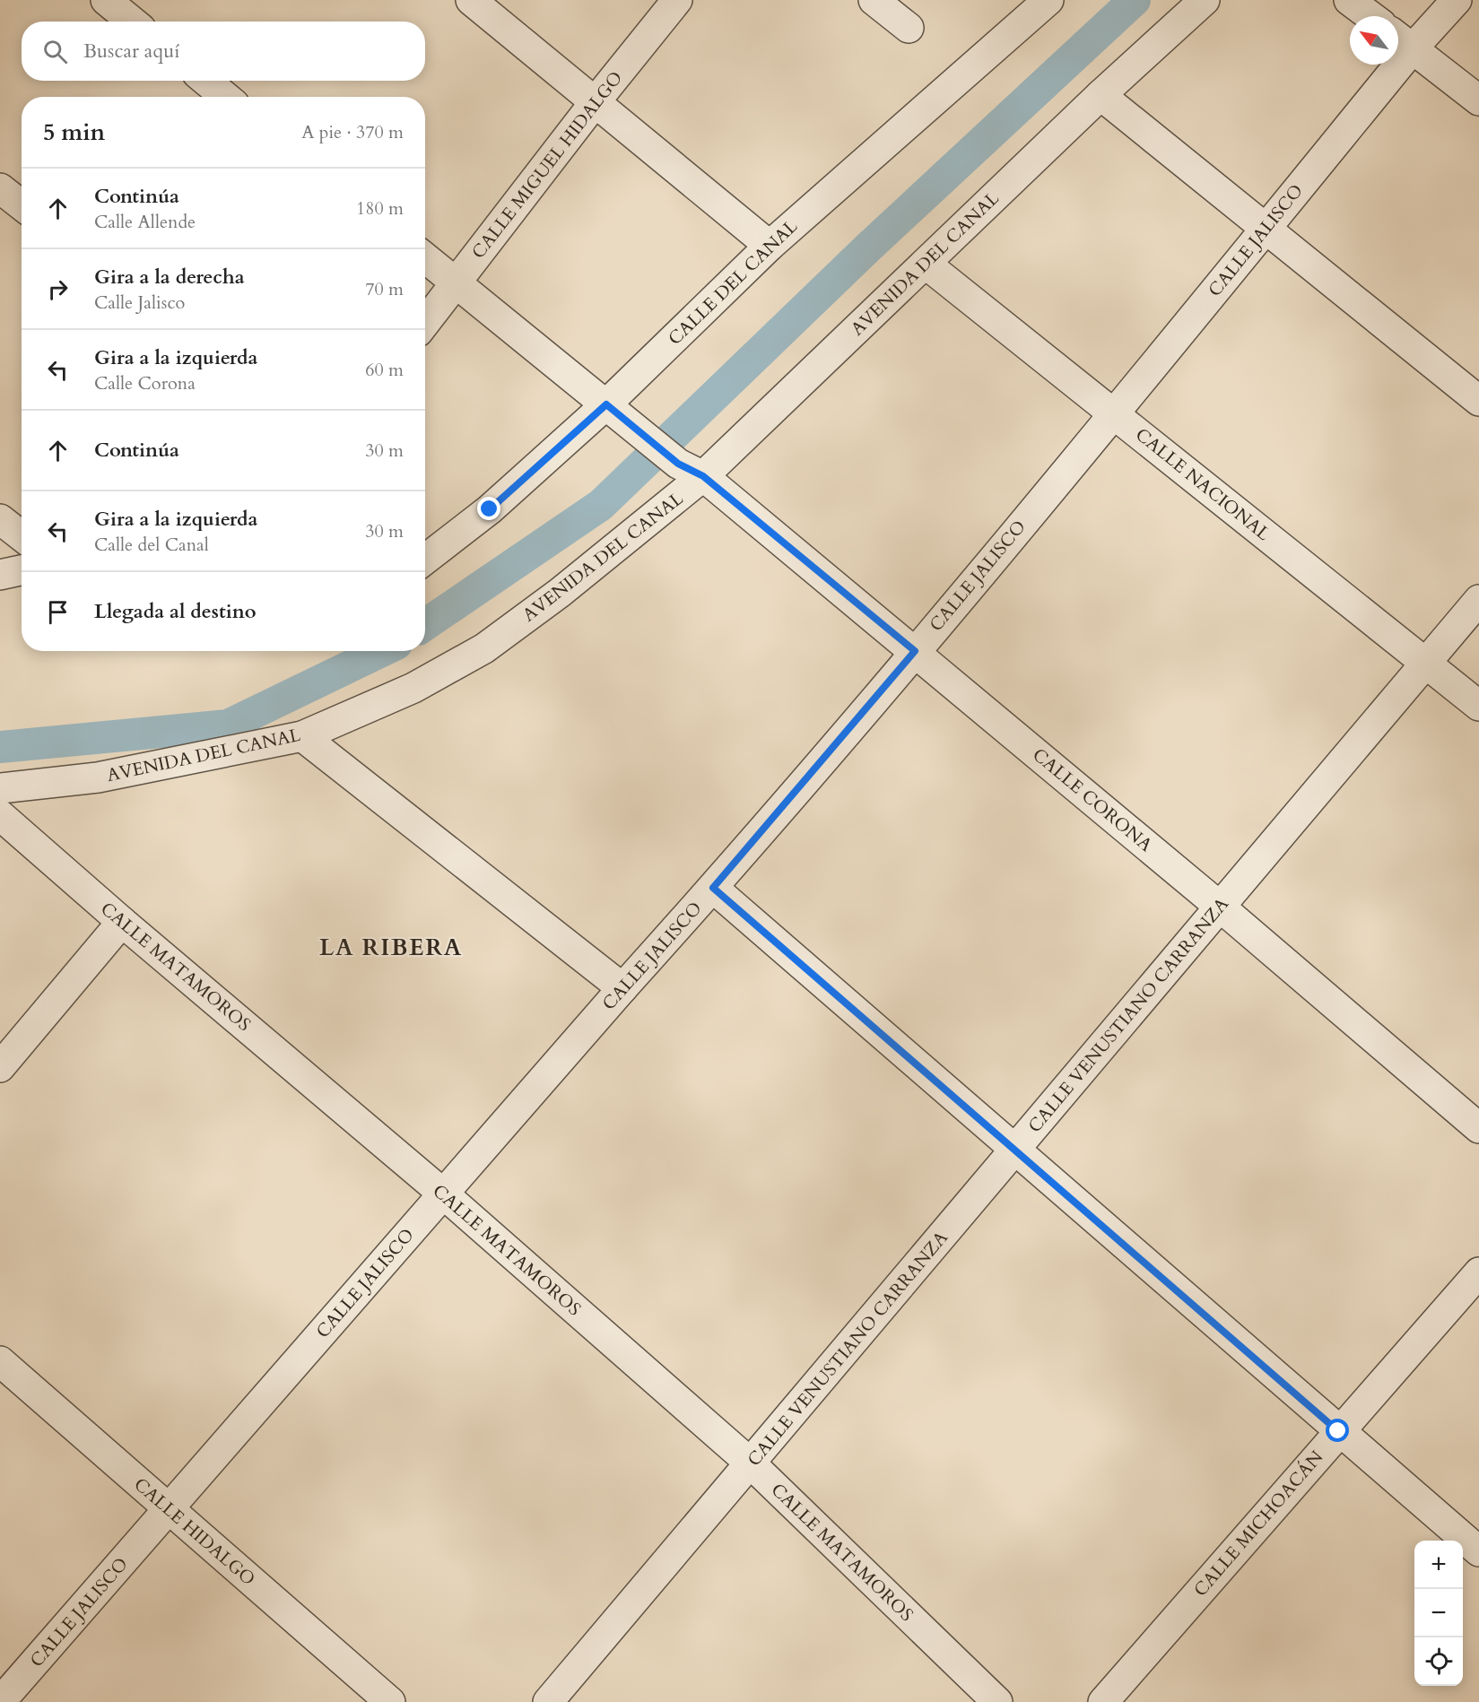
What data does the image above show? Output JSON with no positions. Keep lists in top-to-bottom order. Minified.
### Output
{"streets":{"street":["CALLE MIGUEL HIDALGO","CALLE JALISCO","AVENIDA DEL CANAL","CALLE DEL CANAL","CALLE NACIONAL","CALLE CORONA","CALLE MATAMOROS","CALLE VENUSTIANO CARRANZA","CALLE MICHOACÁN","CALLE HIDALGO"]},"crossings":[["CALLE MIGUEL HIDALGO","CALLE CORONA"],["CALLE JALISCO","CALLE NACIONAL"],["CALLE JALISCO","CALLE CORONA"],["CALLE JALISCO","CALLE MATAMOROS"],["CALLE JALISCO","CALLE HIDALGO"],["AVENIDA DEL CANAL","CALLE NACIONAL"],["AVENIDA DEL CANAL","CALLE CORONA"],["CALLE DEL CANAL","CALLE CORONA"],["CALLE NACIONAL","CALLE VENUSTIANO CARRANZA"],["CALLE CORONA","CALLE VENUSTIANO CARRANZA"],["CALLE MATAMOROS","CALLE VENUSTIANO CARRANZA"]],"districts":["LA RIBERA"],"north":"top left","page":{"search":"Buscar aquí","heading":["5 min","A pie · 370 m"],"list":[["Continúa","Calle Allende","180 m"],["Gira a la derecha","Calle Jalisco","70 m"],["Gira a la izquierda","Calle Corona","60 m"],["Continúa","30 m"],["Gira a la izquierda","Calle del Canal","30 m"],"Llegada al destino"],"map_buttons":["+","−"]}}
